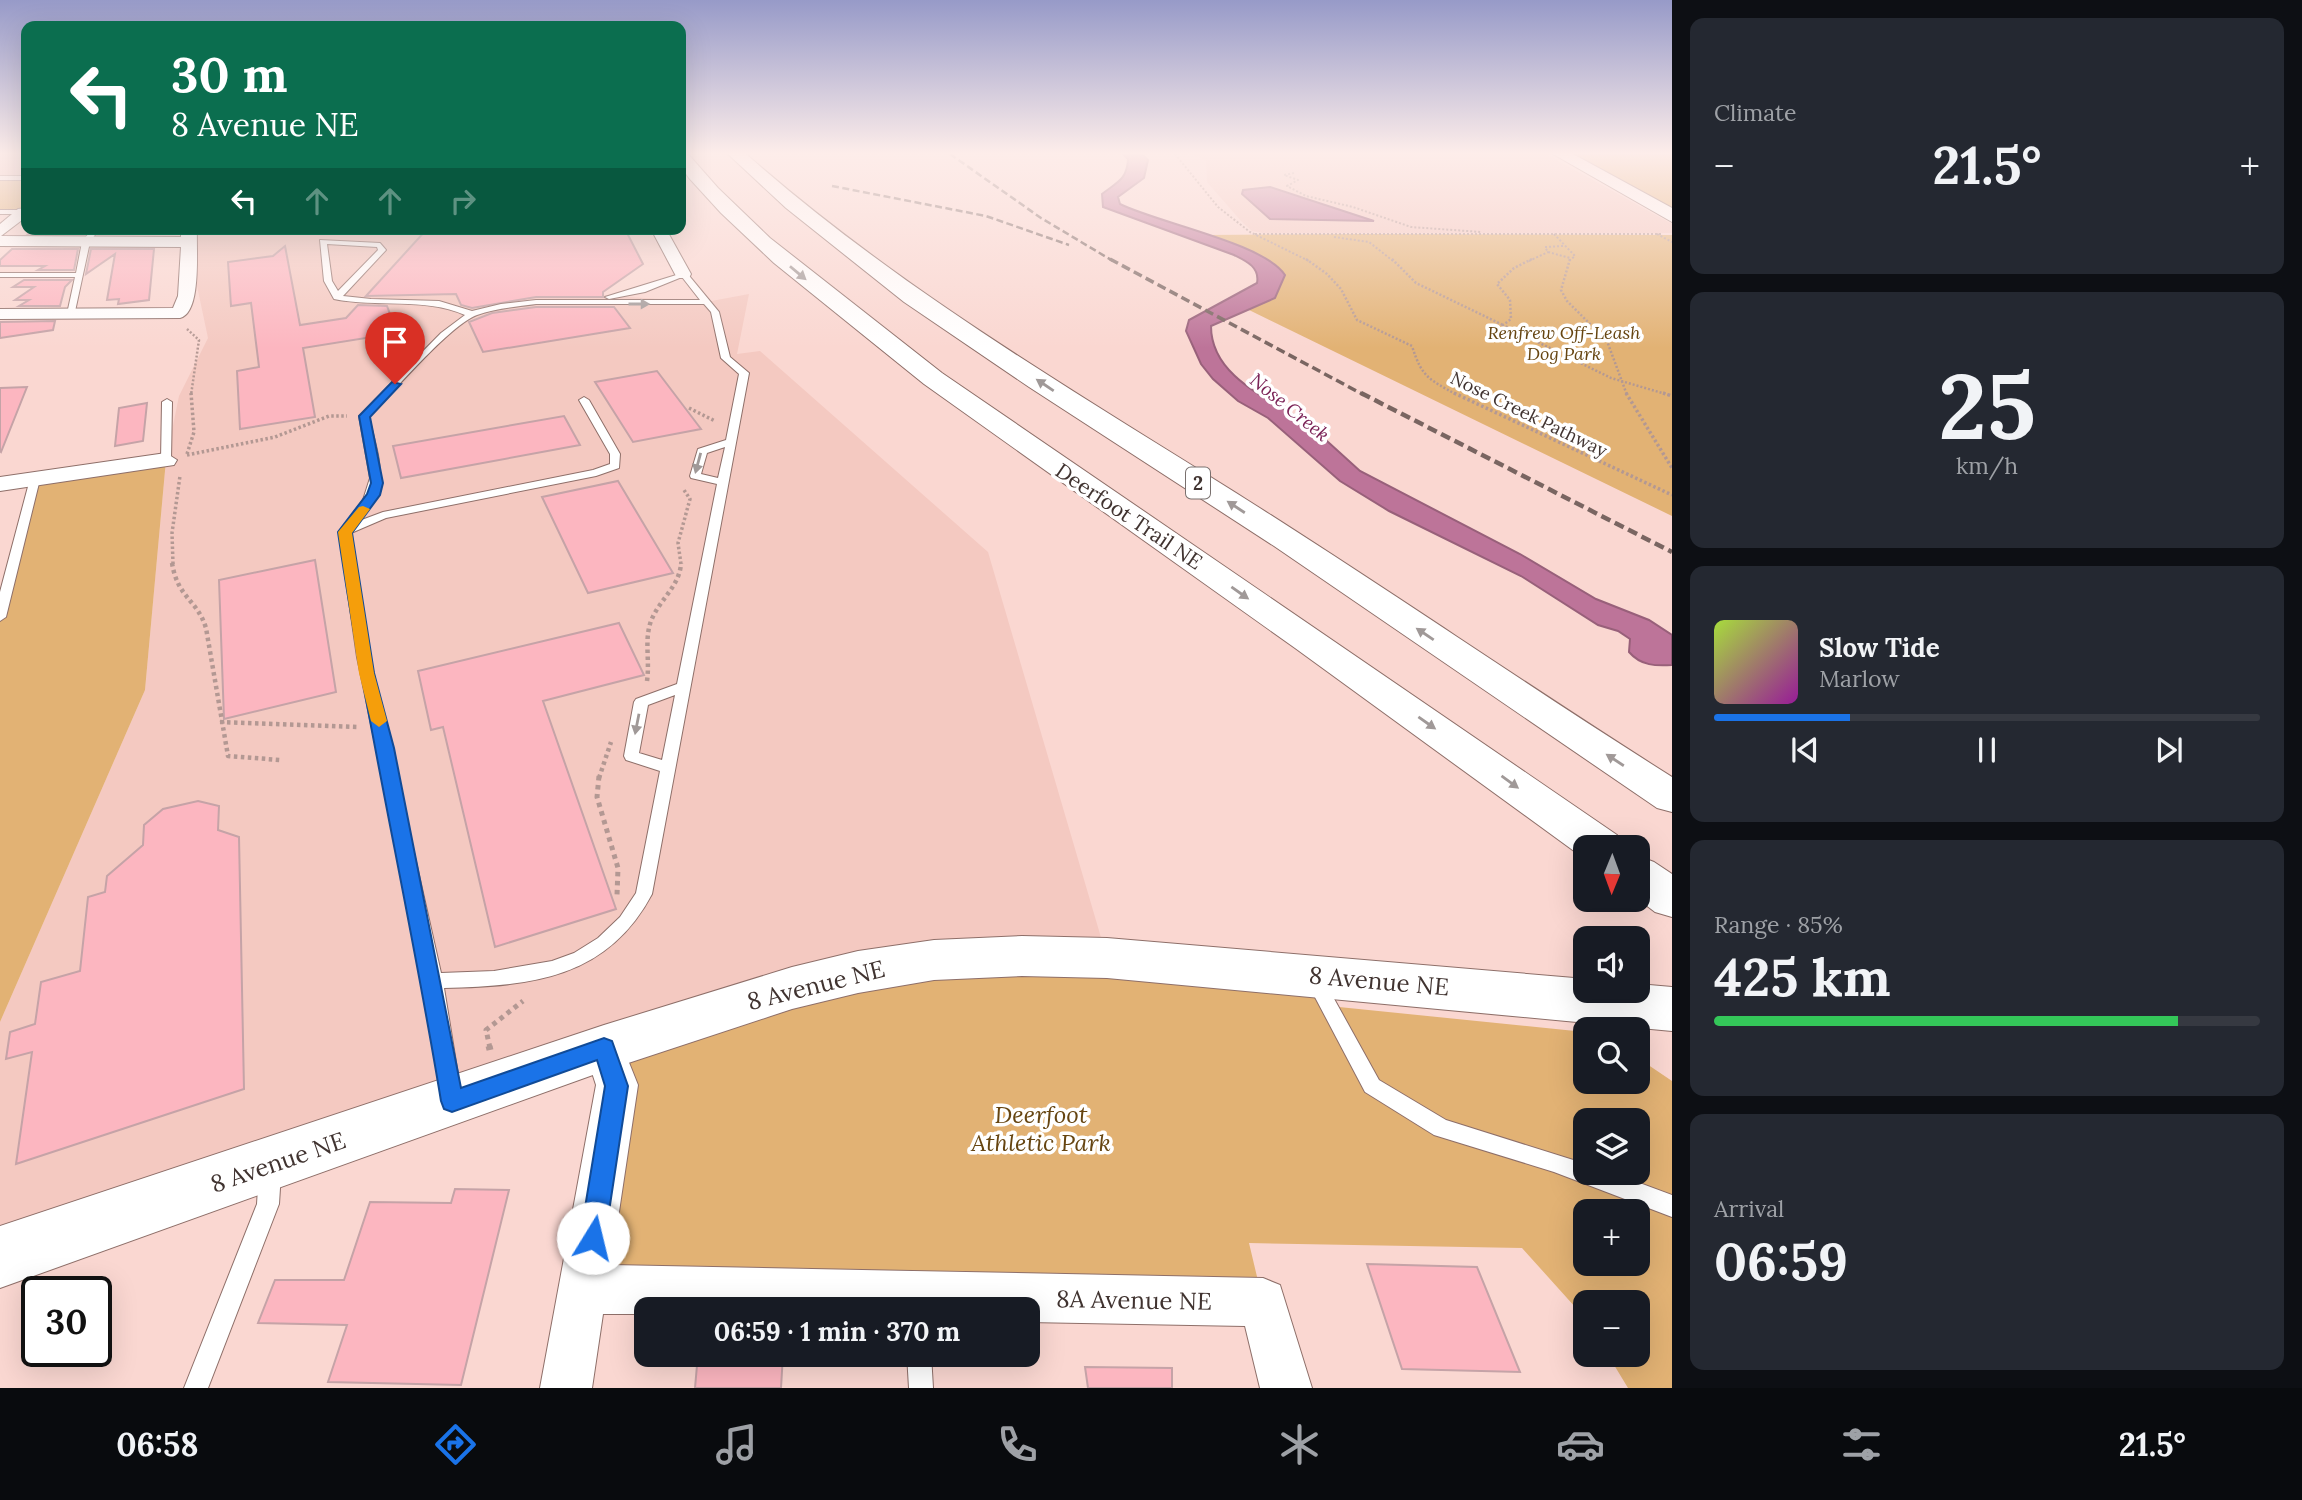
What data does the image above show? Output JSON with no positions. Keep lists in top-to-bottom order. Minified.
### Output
{"streets":{"main road":["2","Deerfoot Trail NE","8 Avenue NE"],"street":["8A Avenue NE"],"path":["Nose Creek Pathway"]},"water":["Nose Creek"],"parks":["Renfrew Off-Leash Dog Park","Deerfoot Athletic Park"],"north":"bottom","page":{"tile":["Climate",["25","km/h"],["Range · 85%","425 km"],["Arrival","06:59"]],"turn":["30 m","8 Avenue NE"],"heat":["−","21.5°","+"],"song":["Slow Tide","Marlow"],"map_buttons":["+","−"],"limit":"30","trip":"06:59 · 1 min · 370 m","tabs":["06:58","21.5°"]}}
